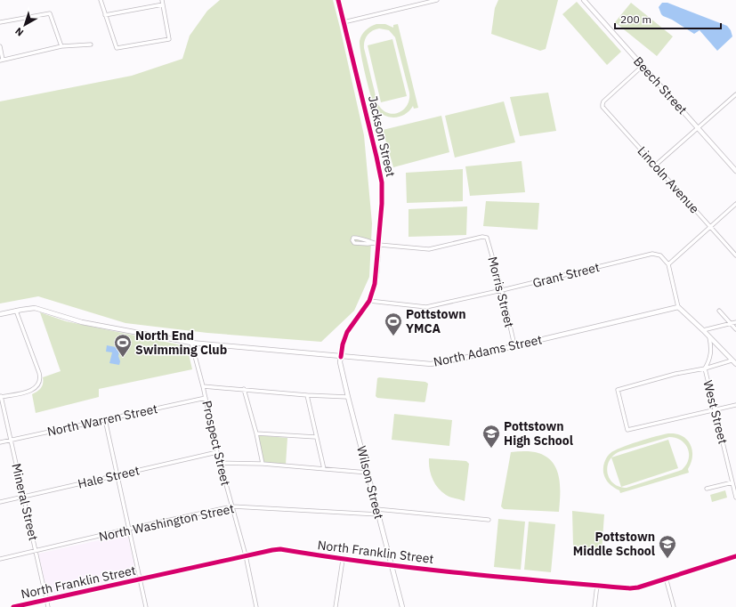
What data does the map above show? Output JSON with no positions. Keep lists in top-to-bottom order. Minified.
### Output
{"streets":{"street":["Beech Street","Jackson Street","Lincoln Avenue","Grant Street","Morris Street","North Adams Street","West Street","North Warren Street","Prospect Street","Hale Street","Wilson Street","Mineral Street","North Washington Street","North Franklin Street"]},"crossings":[["Beech Street","Lincoln Avenue"],["Jackson Street","Grant Street"],["Jackson Street","Morris Street"],["Jackson Street","North Adams Street"],["Jackson Street","Wilson Street"],["Grant Street","Morris Street"],["Morris Street","North Adams Street"],["North Adams Street","Prospect Street"],["North Adams Street","Wilson Street"],["North Warren Street","Prospect Street"],["North Warren Street","Mineral Street"],["Prospect Street","Hale Street"],["Prospect Street","North Washington Street"],["Prospect Street","North Franklin Street"],["Hale Street","Mineral Street"],["Wilson Street","North Washington Street"],["Wilson Street","North Franklin Street"],["Mineral Street","North Washington Street"],["Mineral Street","North Franklin Street"]],"places":{"sports":["Pottstown YMCA","North End Swimming Club"],"school or university":["Pottstown High School","Pottstown Middle School"]},"scale_bar":"200 m","north":"bottom left"}
